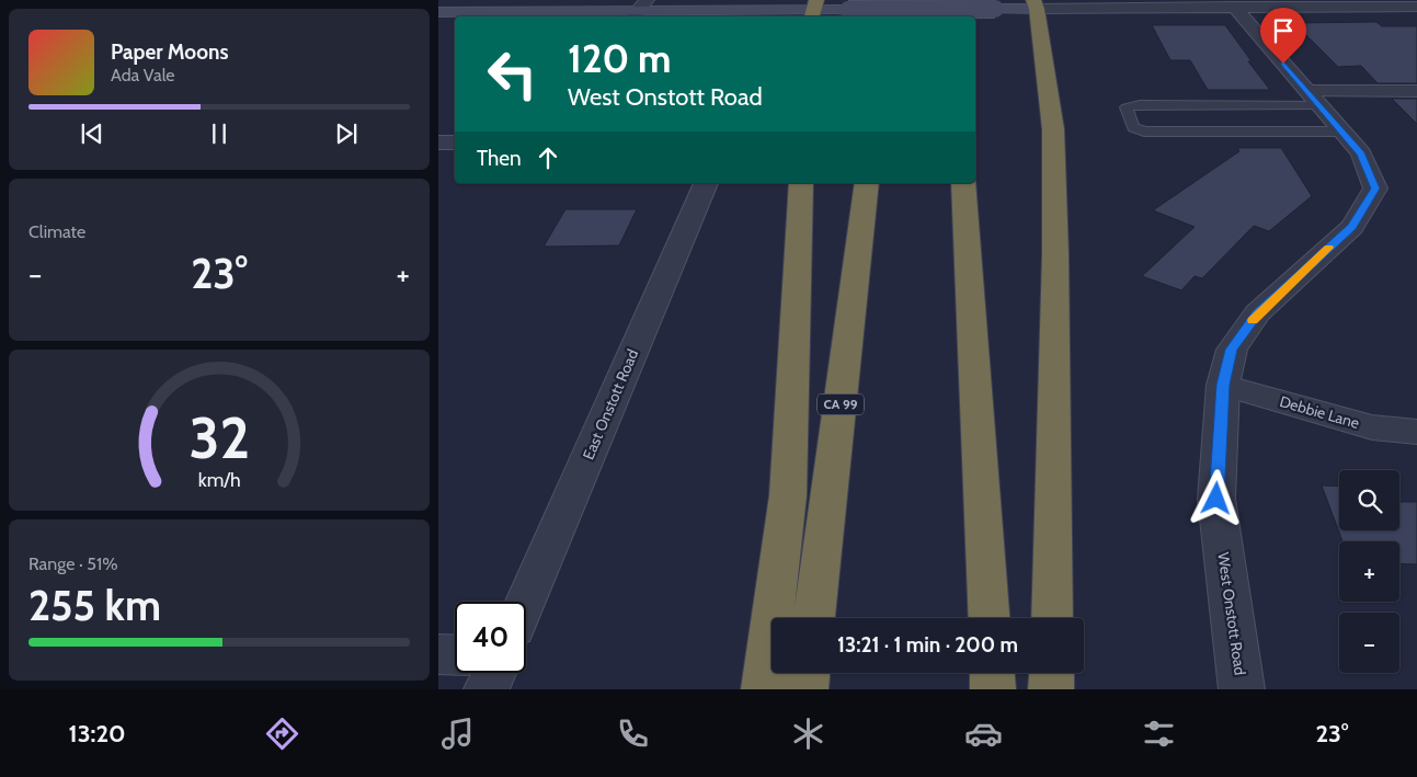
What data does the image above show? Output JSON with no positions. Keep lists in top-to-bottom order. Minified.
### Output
{"streets":{"highway":["CA 99"],"street":["East Onstott Road","Debbie Lane","West Onstott Road"]},"crossings":[["Debbie Lane","West Onstott Road"]],"page":{"turn":["120 m","West Onstott Road"],"song":["Paper Moons","Ada Vale"],"then":"Then","tile":["Climate",["Range · 51%","255 km"]],"heat":["−","23°","+"],"map_buttons":["+","−"],"limit":"40","trip":"13:21 · 1 min · 200 m","tabs":["13:20","23°"],"gauge":["32","km/h"]}}
